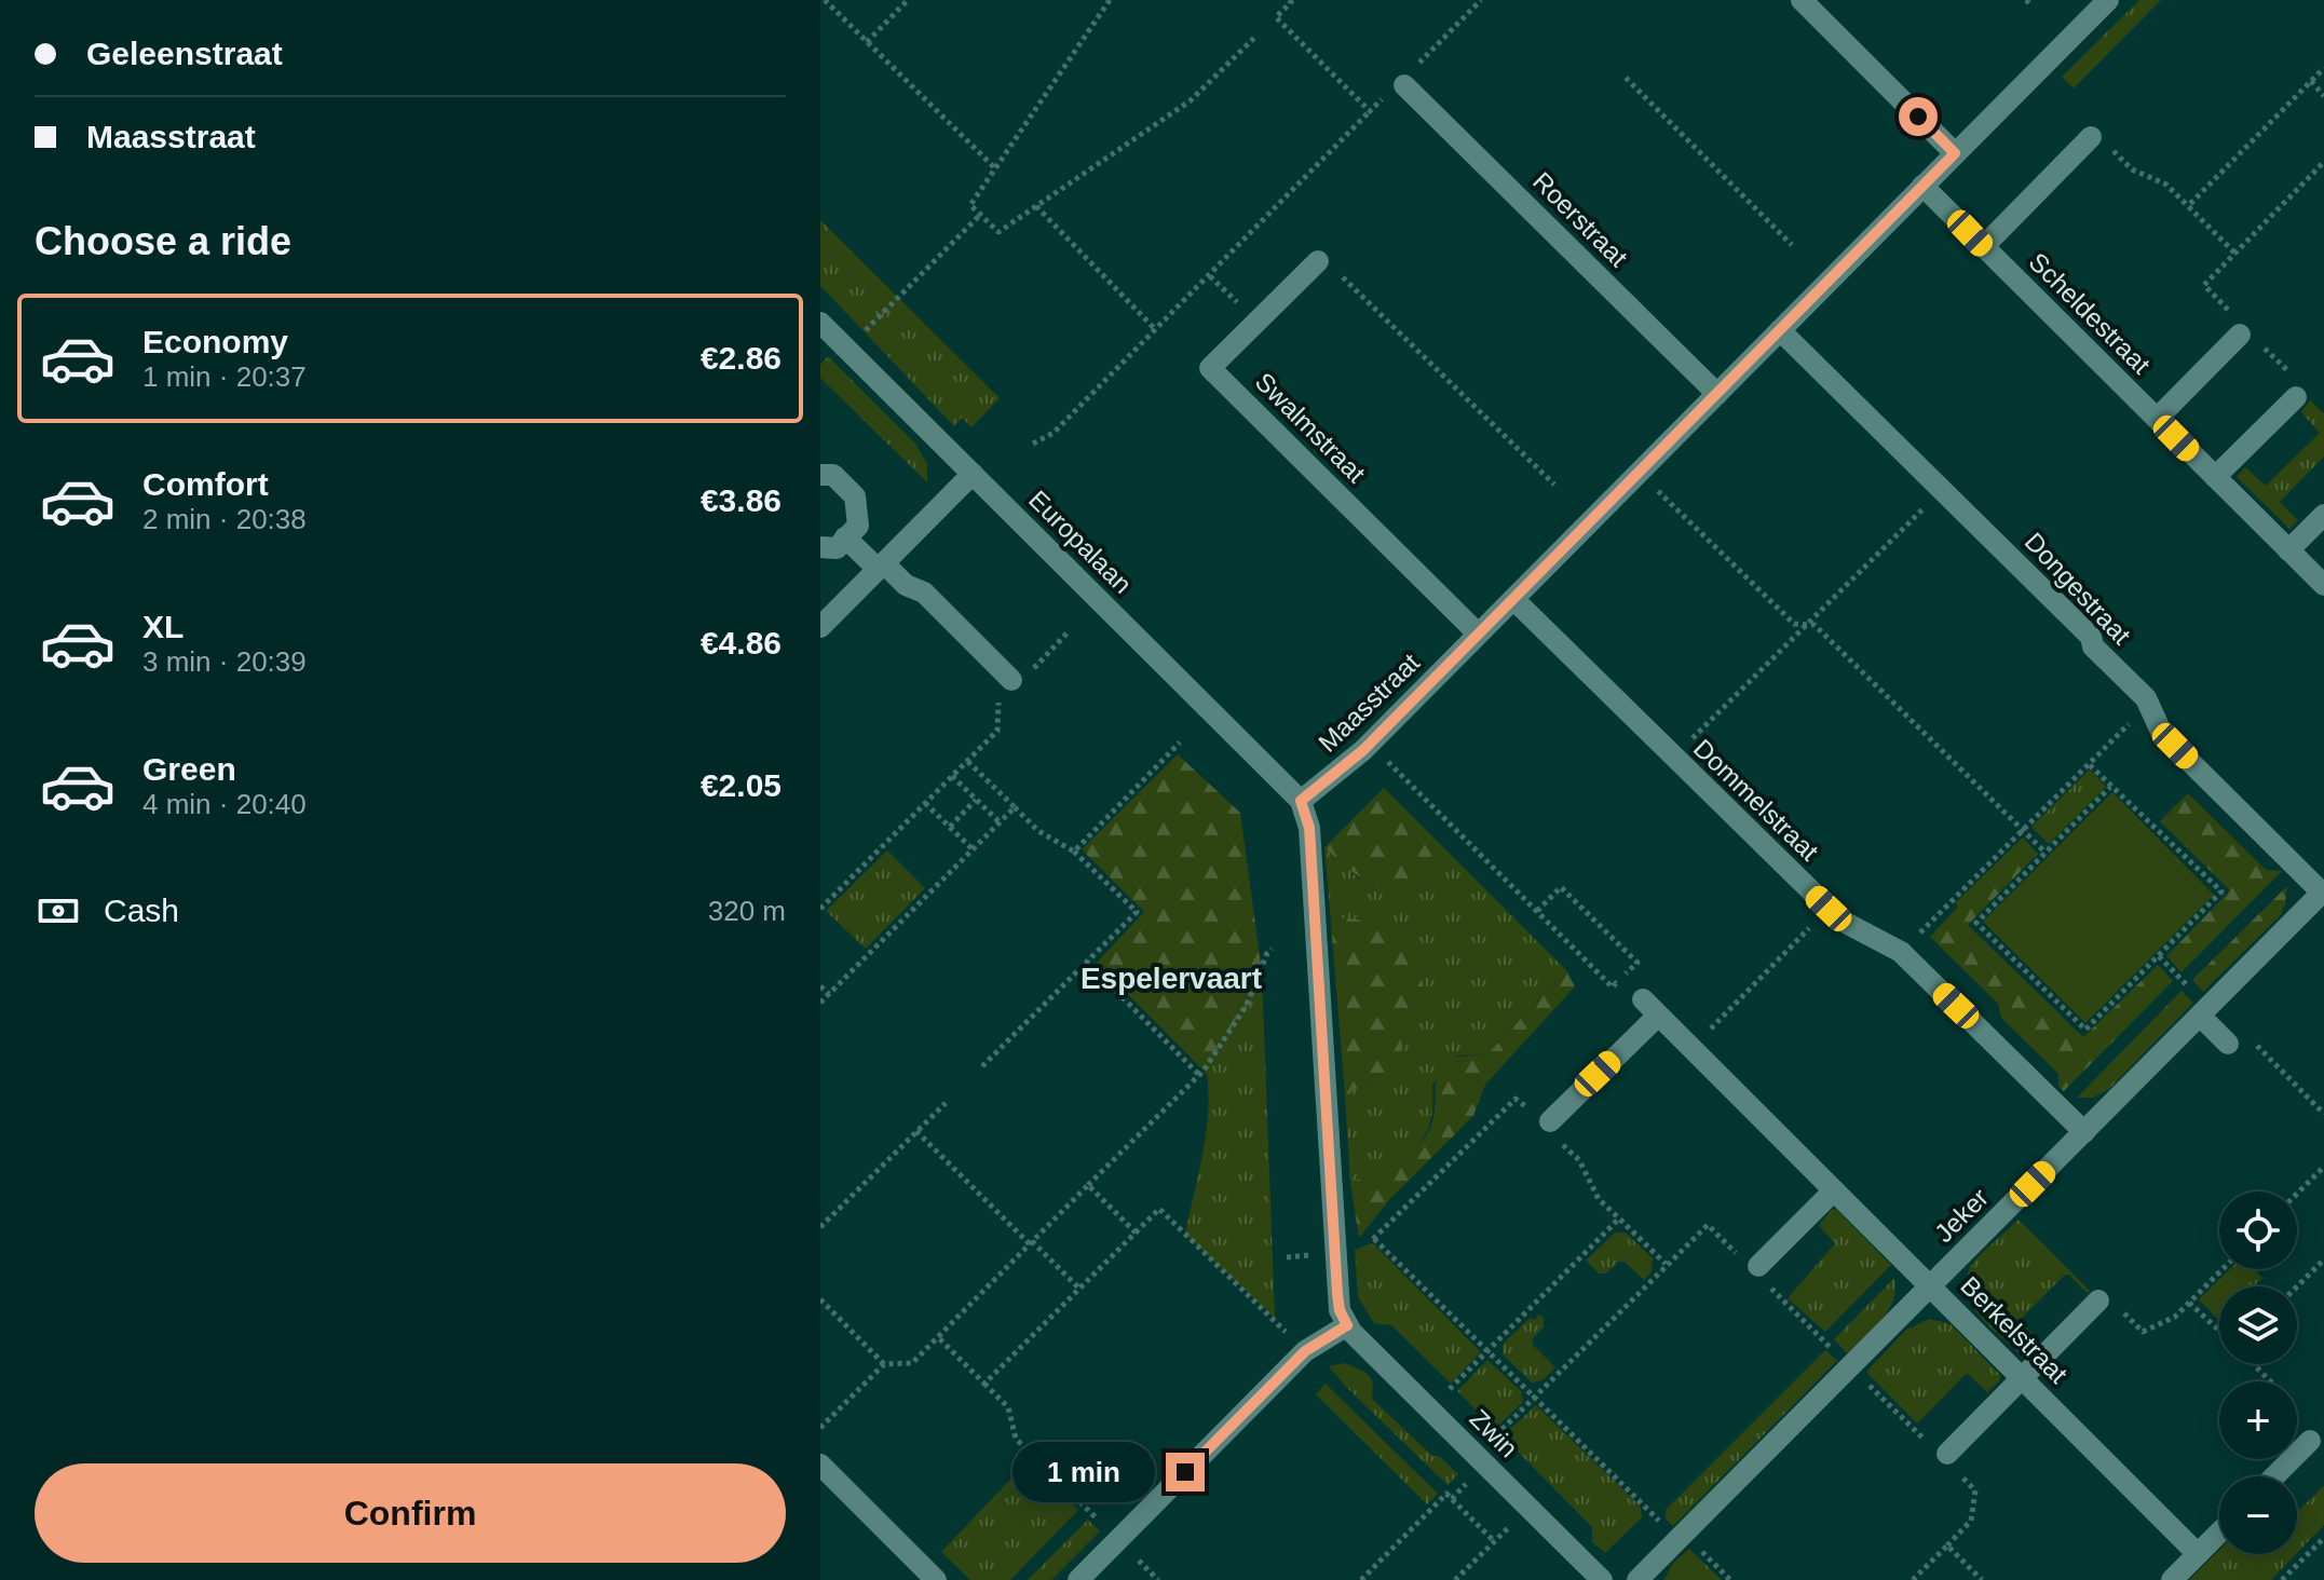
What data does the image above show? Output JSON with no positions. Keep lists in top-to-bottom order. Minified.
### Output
{"streets":{"street":["Roerstraat","Scheldestraat","Swalmstraat","Europalaan","Dongestraat","Maasstraat","Dommelstraat","Jeker","Berkelstraat","Zwin"]},"crossings":[["Roerstraat","Maasstraat"],["Scheldestraat","Maasstraat"],["Swalmstraat","Maasstraat"],["Europalaan","Maasstraat"],["Dongestraat","Maasstraat"],["Dongestraat","Jeker"],["Maasstraat","Dommelstraat"],["Dommelstraat","Jeker"],["Jeker","Berkelstraat"]],"districts":["Espelervaart"],"page":{"banner":["Geleenstraat","Maasstraat"],"heading":"Choose a ride","list":[{"name":"Economy","note":"1 min · 20:37","value":"€2.86"},{"name":"Comfort","note":"2 min · 20:38","value":"€3.86"},{"name":"XL","note":"3 min · 20:39","value":"€4.86"},{"name":"Green","note":"4 min · 20:40","value":"€2.05"}],"pay":["Cash","320 m"],"map_buttons":["+","−"],"bubble":"1 min","buttons":"Confirm"}}
